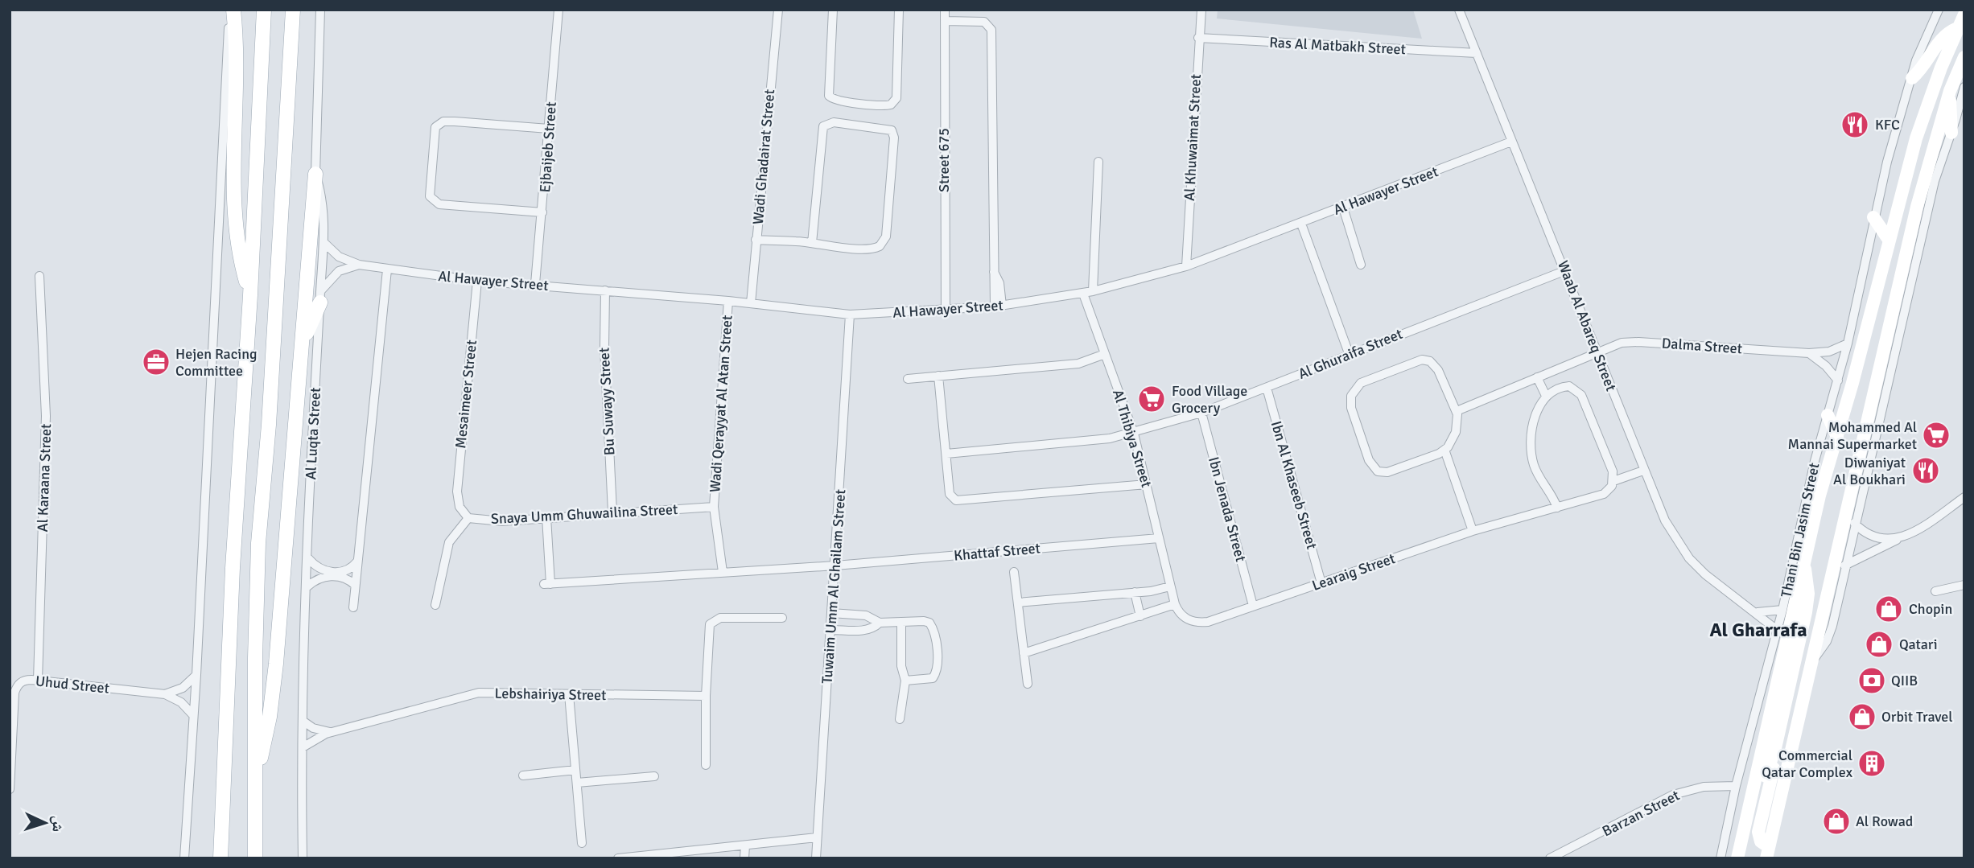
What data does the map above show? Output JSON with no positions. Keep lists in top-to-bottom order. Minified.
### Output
{"streets":{"main road":["Thani Bin Jasim Street"],"street":["Ras Al Matbakh Street","Al Khuwaimat Street","Ejbaijeb Street","Wadi Ghadairat Street","Street 675","Al Hawayer Street","Waab Al Abareq Street","Dalma Street","Al Ghuraifa Street","Mesaimeer Street","Bu Suwayy Street","Wadi Qerayyat Al Atan Street","Al Luqta Street","Al Thibiya Street","Al Karaana Street","Ibn Al Khaseeb Street","Ibn Jenada Street","Snaya Umm Ghuwailina Street","Khattaf Street","Learaig Street","Tuwaim Umm Al Ghailam Street","Uhud Street","Lebshairiya Street","Barzan Street"]},"crossings":[["Ras Al Matbakh Street","Al Khuwaimat Street"],["Ras Al Matbakh Street","Waab Al Abareq Street"],["Al Khuwaimat Street","Al Hawayer Street"],["Ejbaijeb Street","Al Hawayer Street"],["Wadi Ghadairat Street","Al Hawayer Street"],["Street 675","Al Hawayer Street"],["Al Hawayer Street","Waab Al Abareq Street"],["Al Hawayer Street","Mesaimeer Street"],["Al Hawayer Street","Bu Suwayy Street"],["Al Hawayer Street","Wadi Qerayyat Al Atan Street"],["Al Hawayer Street","Al Luqta Street"],["Al Hawayer Street","Al Thibiya Street"],["Al Hawayer Street","Tuwaim Umm Al Ghailam Street"],["Waab Al Abareq Street","Dalma Street"],["Waab Al Abareq Street","Al Ghuraifa Street"],["Waab Al Abareq Street","Thani Bin Jasim Street"],["Waab Al Abareq Street","Learaig Street"],["Dalma Street","Thani Bin Jasim Street"],["Al Ghuraifa Street","Al Thibiya Street"],["Al Ghuraifa Street","Ibn Al Khaseeb Street"],["Al Ghuraifa Street","Ibn Jenada Street"],["Mesaimeer Street","Snaya Umm Ghuwailina Street"],["Bu Suwayy Street","Snaya Umm Ghuwailina Street"],["Wadi Qerayyat Al Atan Street","Snaya Umm Ghuwailina Street"],["Al Luqta Street","Lebshairiya Street"],["Al Thibiya Street","Khattaf Street"],["Al Karaana Street","Uhud Street"],["Ibn Al Khaseeb Street","Learaig Street"],["Ibn Jenada Street","Learaig Street"],["Thani Bin Jasim Street","Barzan Street"],["Khattaf Street","Tuwaim Umm Al Ghailam Street"]],"districts":["Al Gharrafa"],"places":{"restaurant":["KFC","Diwaniyat Al Boukhari"],"office":["Hejen Racing Committee"],"supermarket":["Food Village Grocery","Mohammed Al Mannai Supermarket"],"shop":["Chopin","Qatari","Orbit Travel","Al Rowad"],"bank":["QIIB"],"building":["Commercial Qatar Complex"]},"north":"right"}
